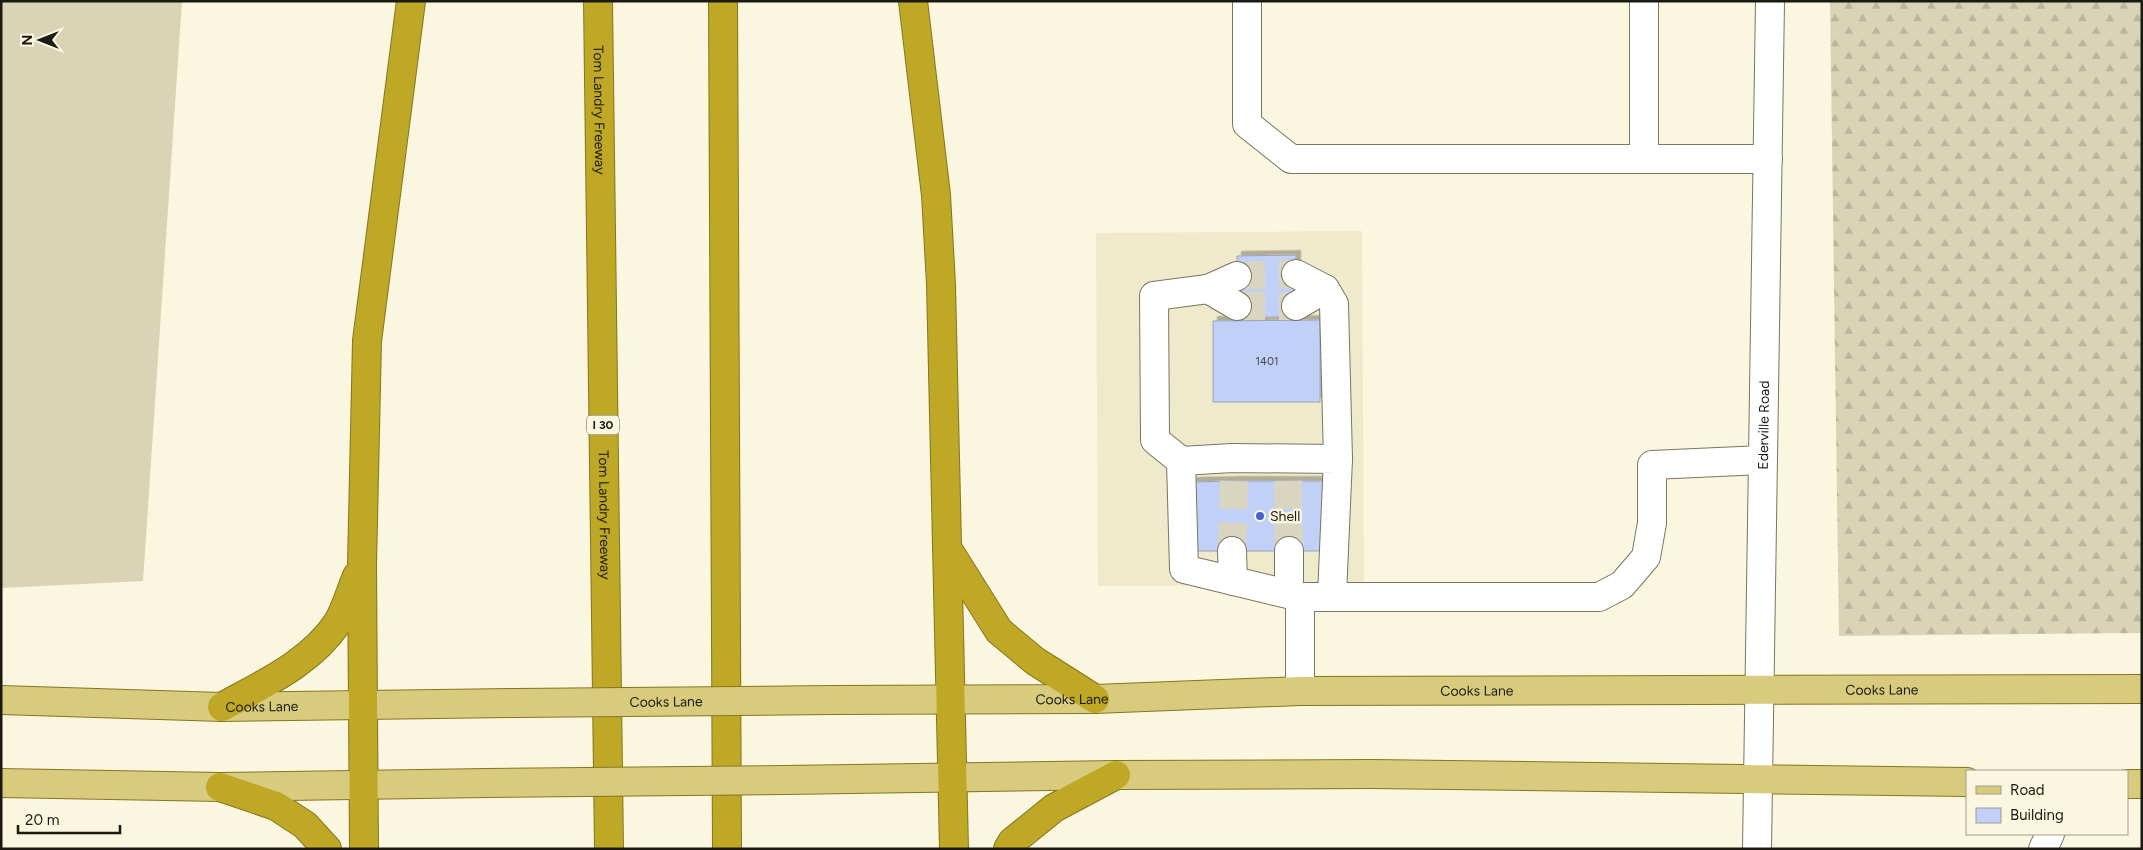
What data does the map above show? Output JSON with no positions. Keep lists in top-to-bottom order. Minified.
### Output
{"streets":{"highway":["Tom Landry Freeway","I 30"],"main road":["Cooks Lane"],"street":["Ederville Road"]},"crossings":[["Ederville Road","Cooks Lane"]],"places":["Shell"],"house_numbers":["1401"],"legend":["Road","Building"],"scale_bar":"20 m","north":"left"}
